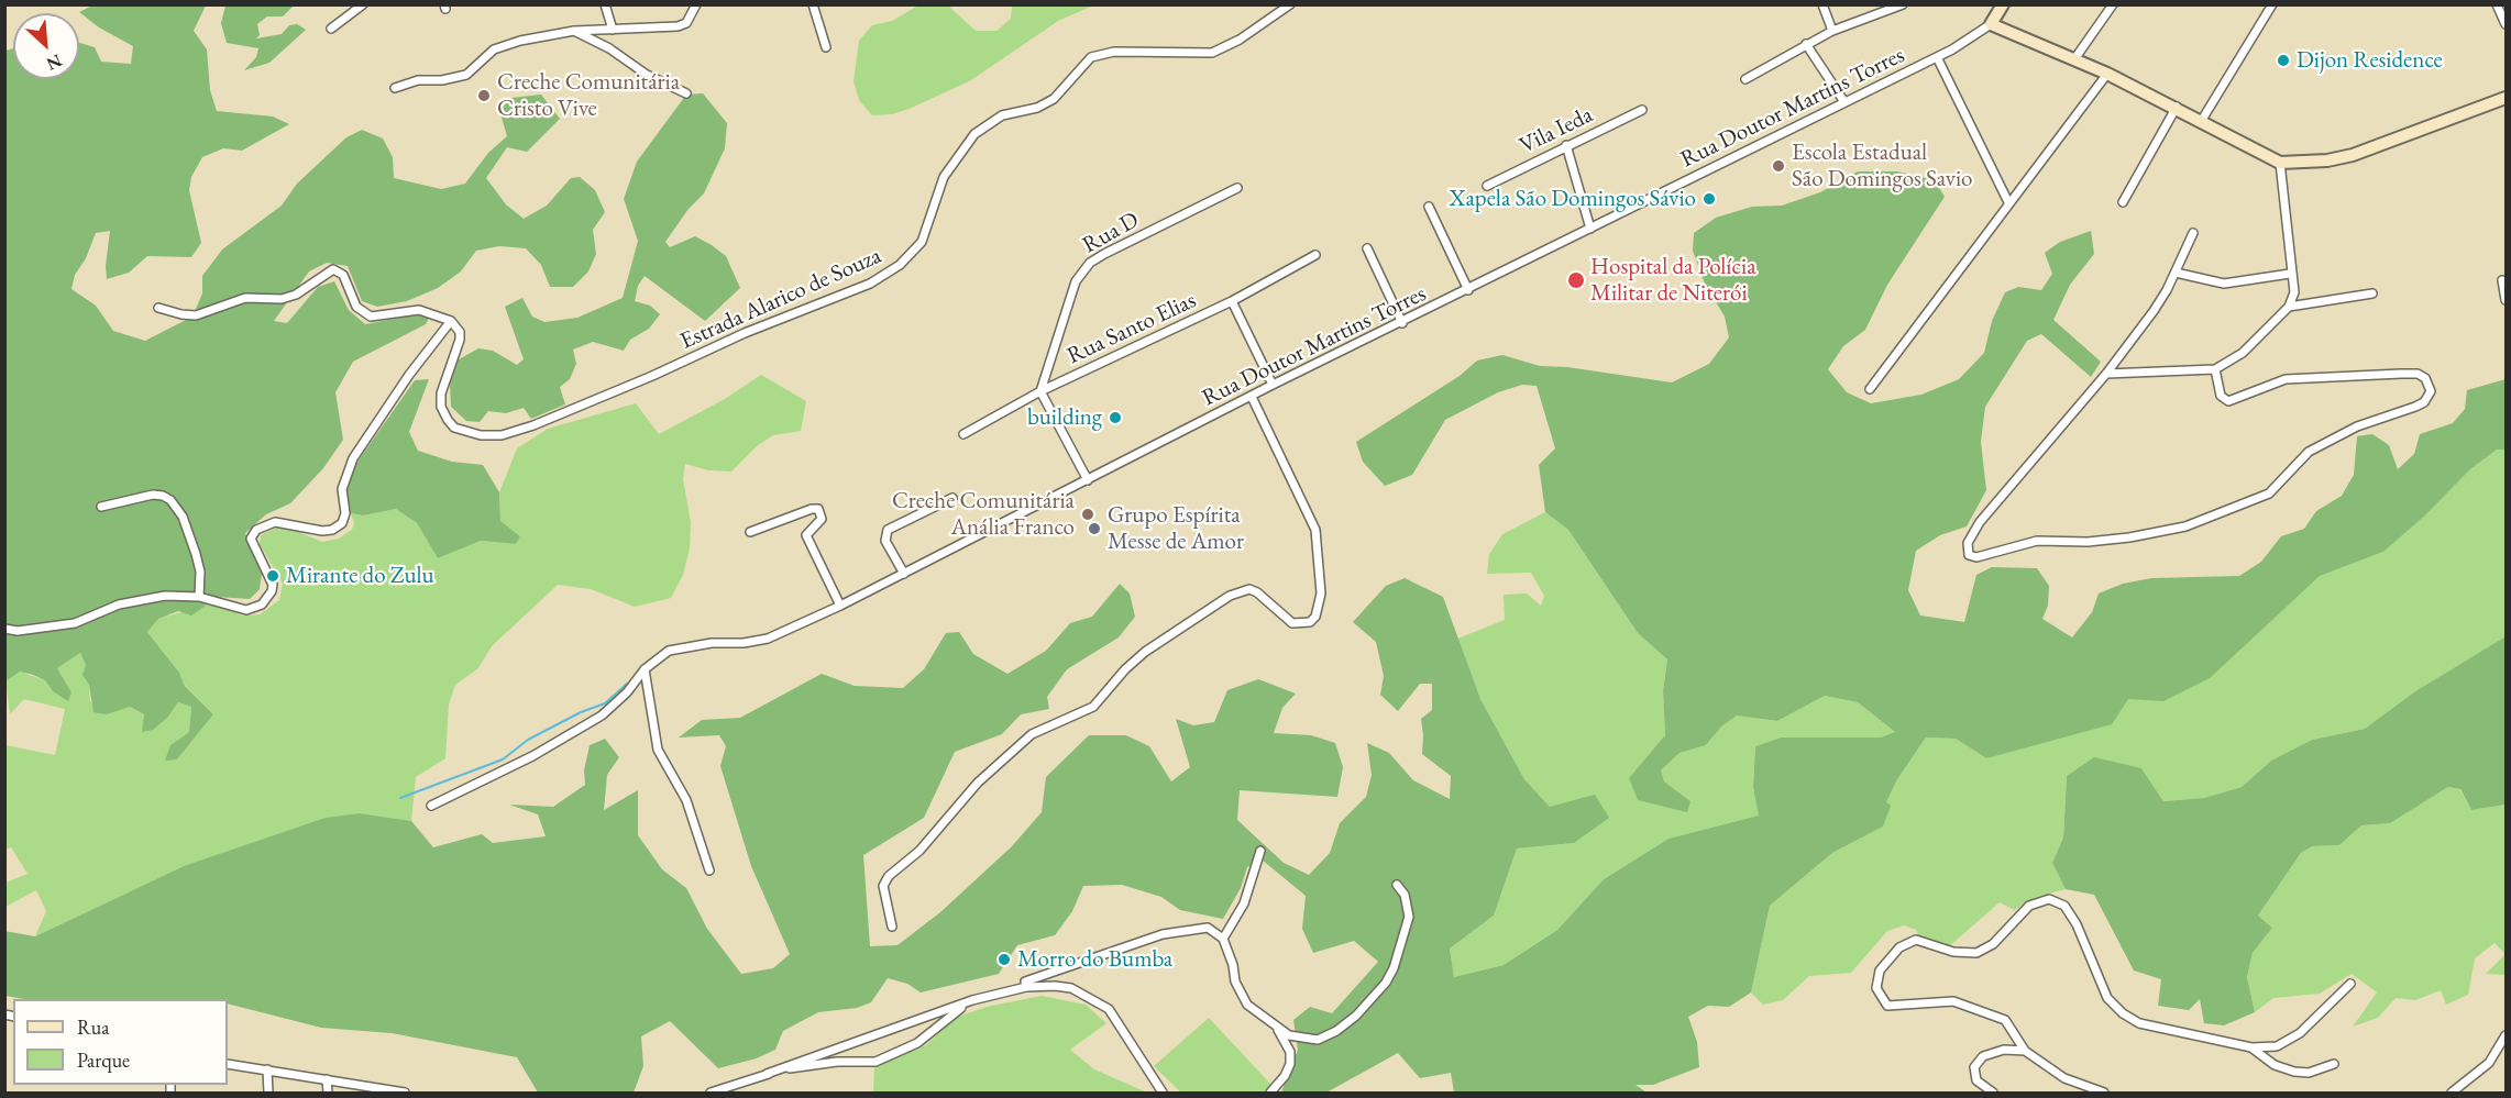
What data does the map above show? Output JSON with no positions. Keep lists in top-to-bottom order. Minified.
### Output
{"streets":{"street":["Rua Doutor Martins Torres","Vila Ieda","Rua D","Estrada Alarico de Souza","Rua Santo Elias"]},"crossings":[["Rua D","Rua Santo Elias"]],"places":["Dijon Residence","Creche Comunitária Cristo Vive","Escola Estadual São Domingos Savio","Xapela São Domingos Sávio","Hospital da Polícia Militar de Niterói","building","Creche Comunitária Anália Franco","Grupo Espírita Messe de Amor","Mirante do Zulu","Morro do Bumba"],"legend":["Rua","Parque"],"north":"bottom right"}
